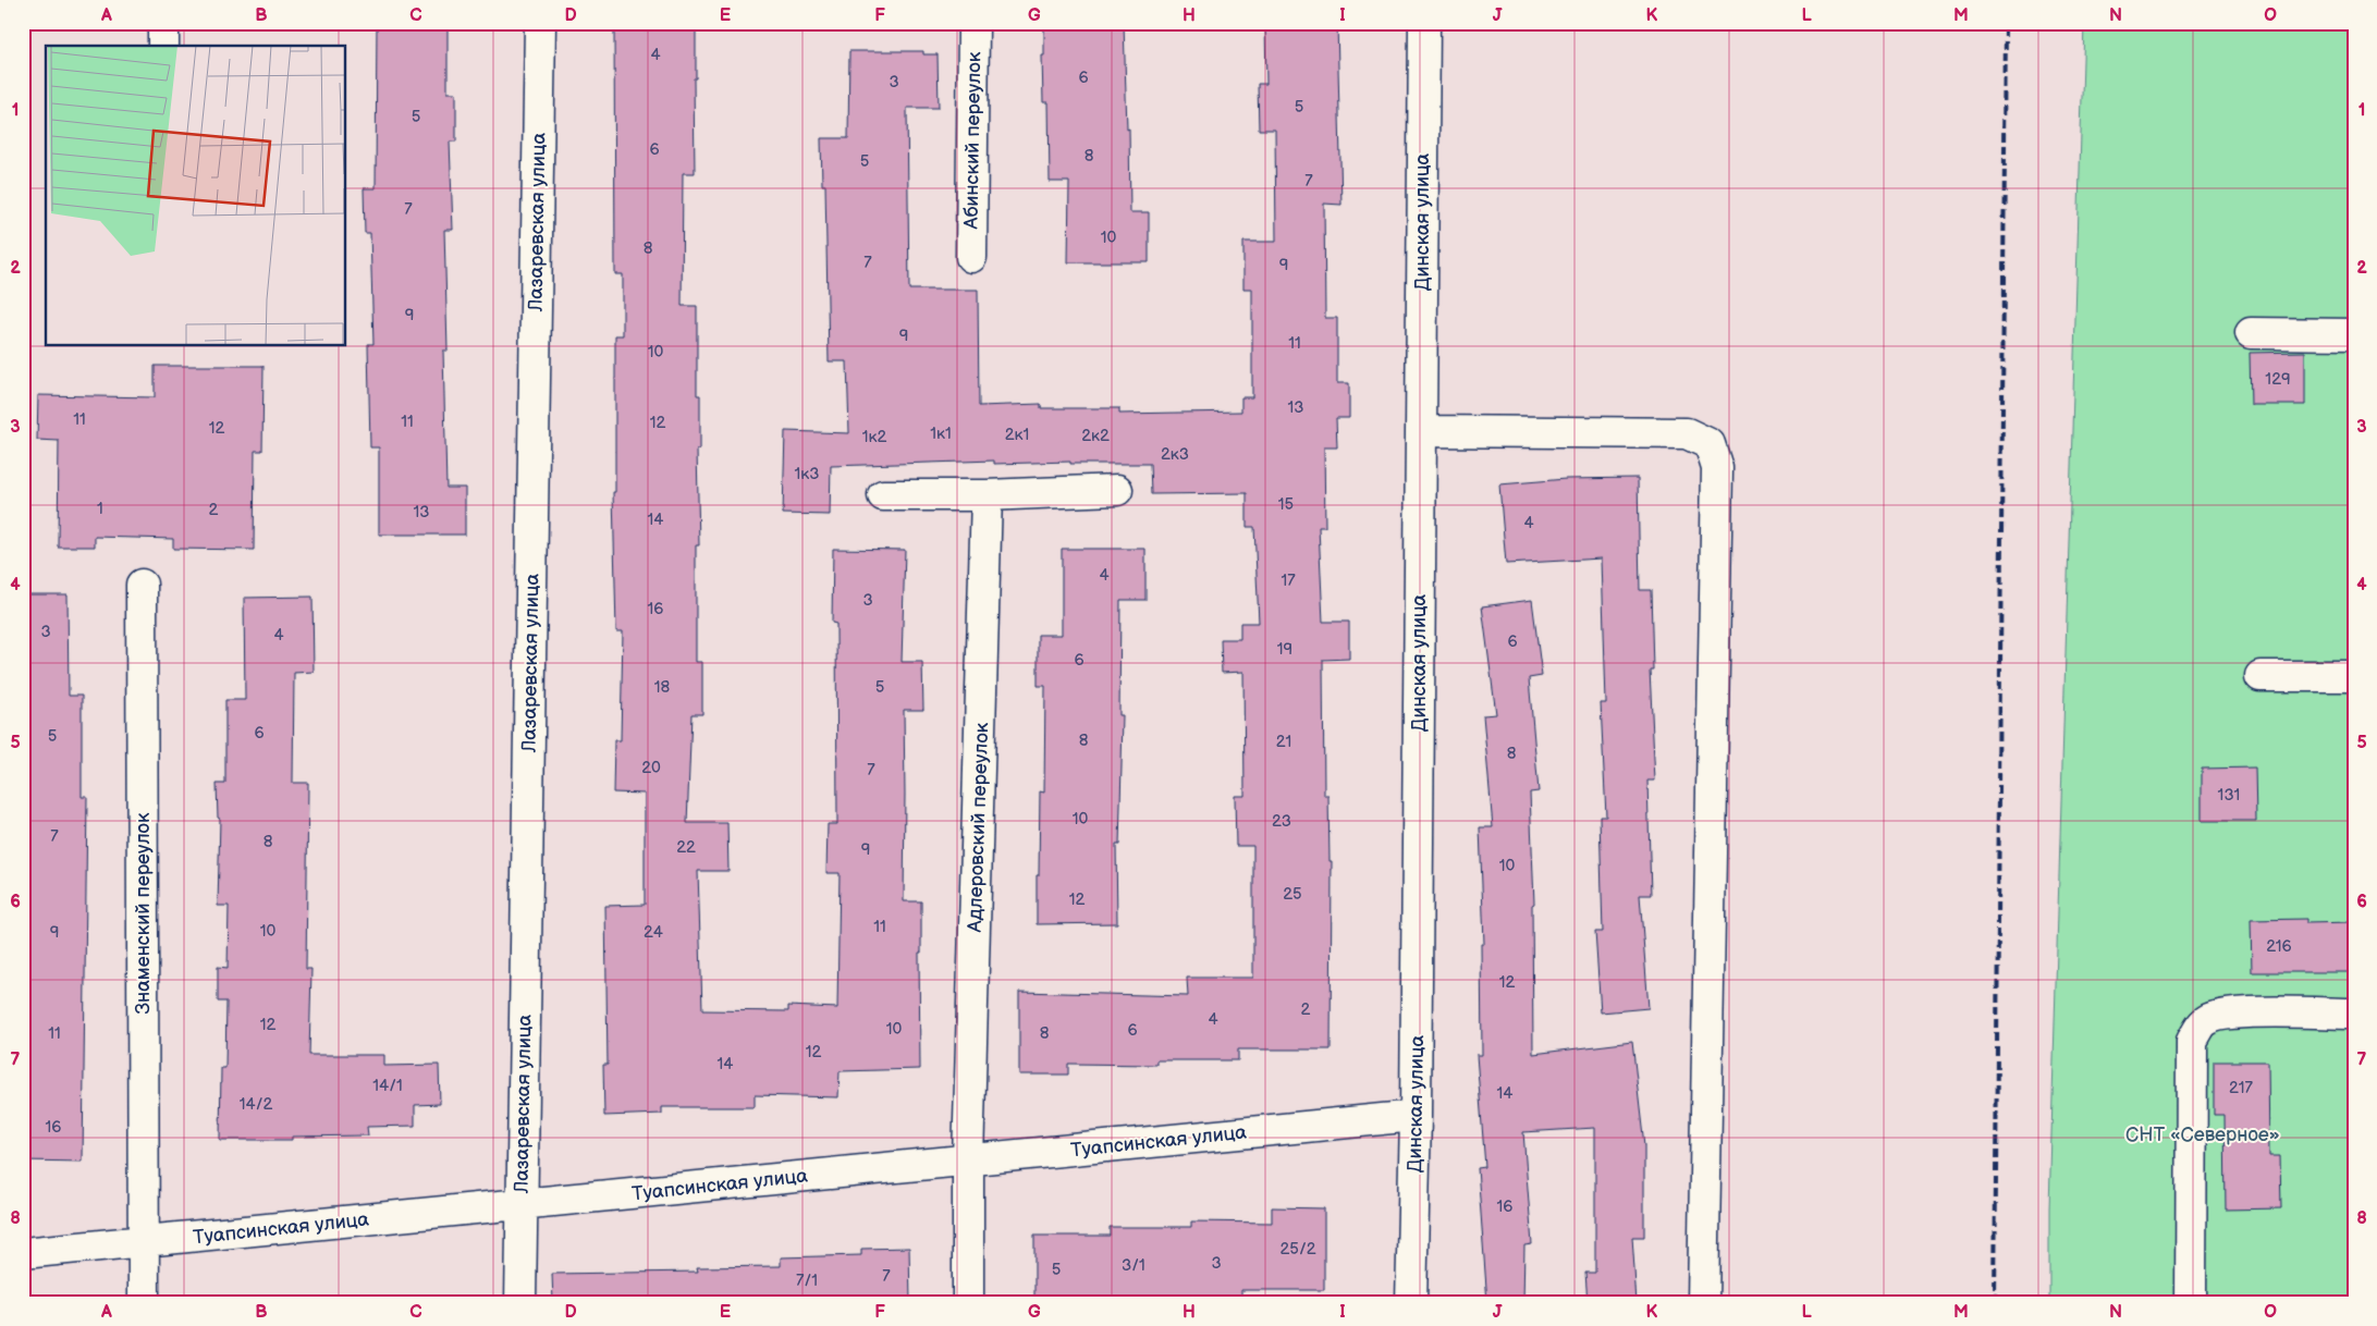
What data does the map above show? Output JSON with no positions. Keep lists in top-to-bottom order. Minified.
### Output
{"streets":{"street":["Абинский переулок","Лазаревская улица","Динская улица","Адлеровский переулок","Знаменский переулок","Туапсинская улица"]},"crossings":[["Лазаревская улица","Туапсинская улица"],["Динская улица","Туапсинская улица"],["Адлеровский переулок","Туапсинская улица"],["Знаменский переулок","Туапсинская улица"]],"parks":["СНТ «Северное»"],"house_numbers":["4","6","3","5","5","6","8","5","7","7","10","8","7","9","9","9","11","10","129","13","11","11","12","12","1к1","2к1","2к2","1к2","2к3","1к3","15","1","2","13","14","4","4","17","3","16","3","4","6","19","6","18","5","6","5","8","21","8","20","7","131","10","23","7","8","22","9","10","25","12","11","10","9","24","216","12","2","4","12","10","6","11","8","12","14","14/1","217","14","14/2","16","16","25/2","3","3/1","5","7","7/1"],"grid":{"columns":["A","B","C","D","E","F","G","H","I","J","K","L","M","N","O"],"rows":["1","2","3","4","5","6","7","8"]}}
